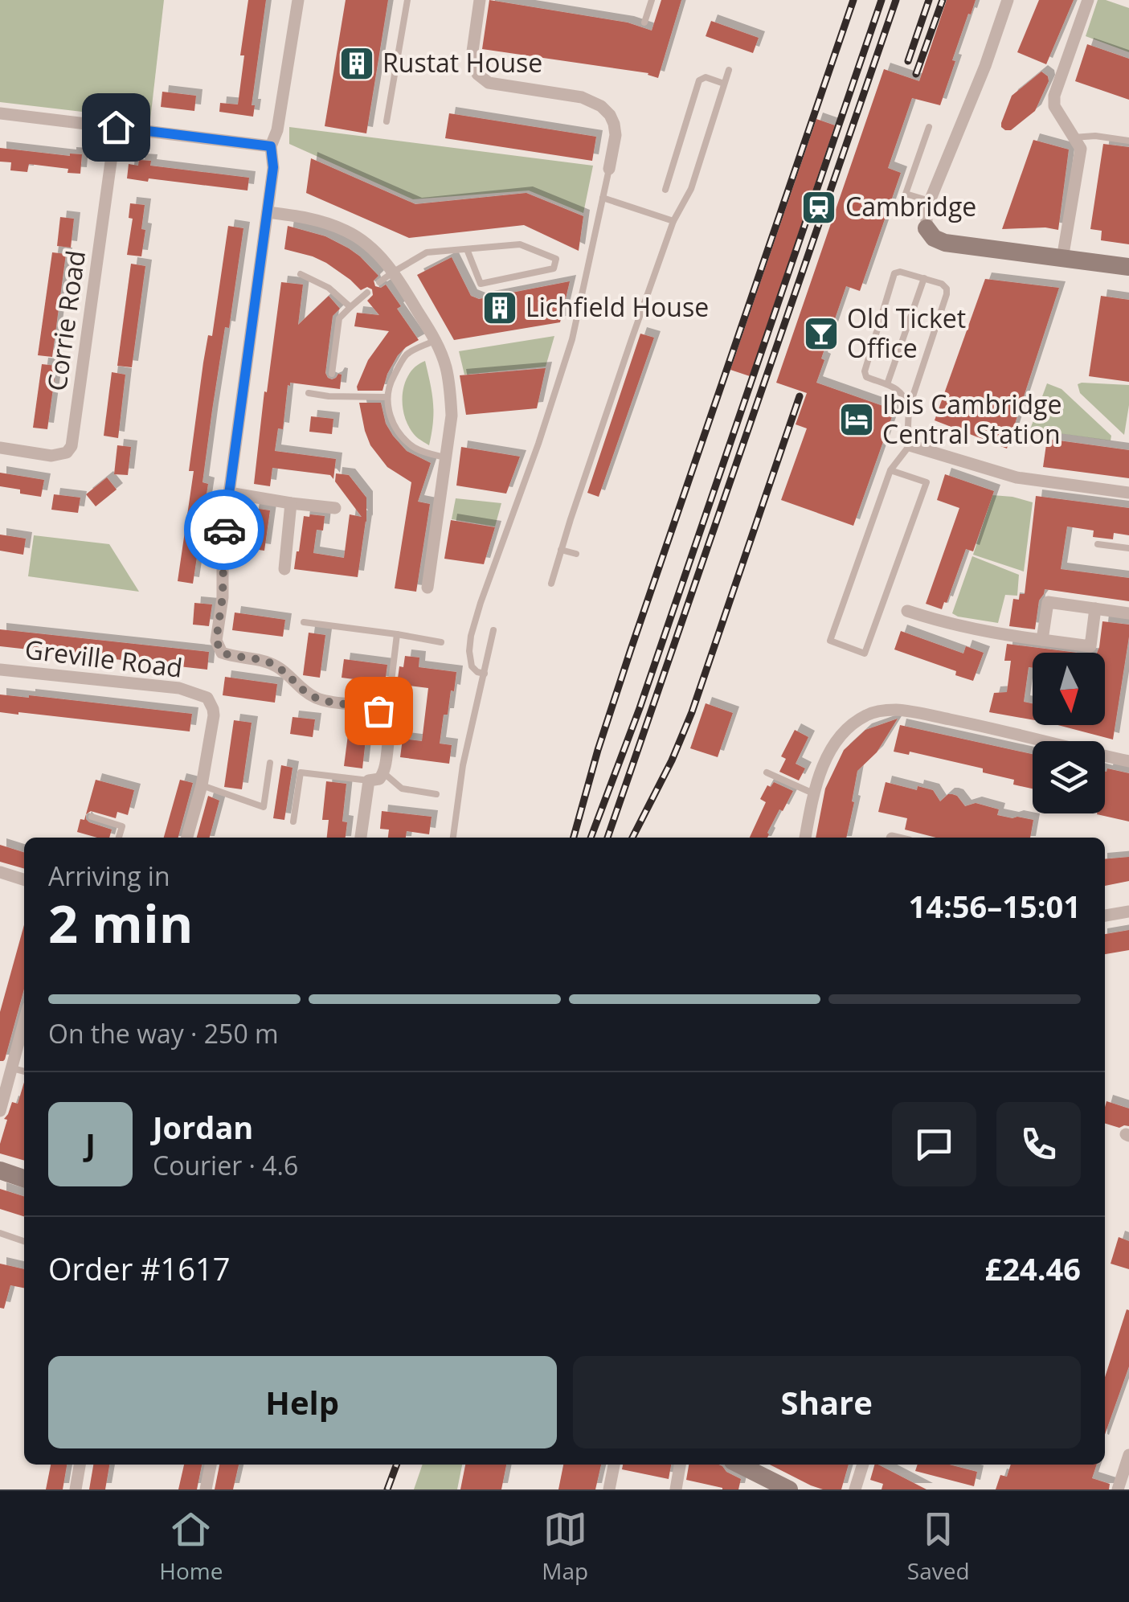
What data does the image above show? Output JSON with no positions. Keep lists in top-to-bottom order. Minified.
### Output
{"streets":{"street":["Corrie Road","Greville Road"]},"places":{"building":["Rustat House","Lichfield House"],"station":["Cambridge"],"bar":["Old Ticket Office"],"hotel":["Ibis Cambridge Central Station"]},"north":"bottom","page":{"heading":["2 min","Arriving in","14:56–15:01"],"panel":["Jordan","Courier · 4.6","Order #1617","£24.46"],"bar":"On the way · 250 m","round":"J","buttons":["Help","Share"],"tabs":["Home","Map","Saved"]}}
